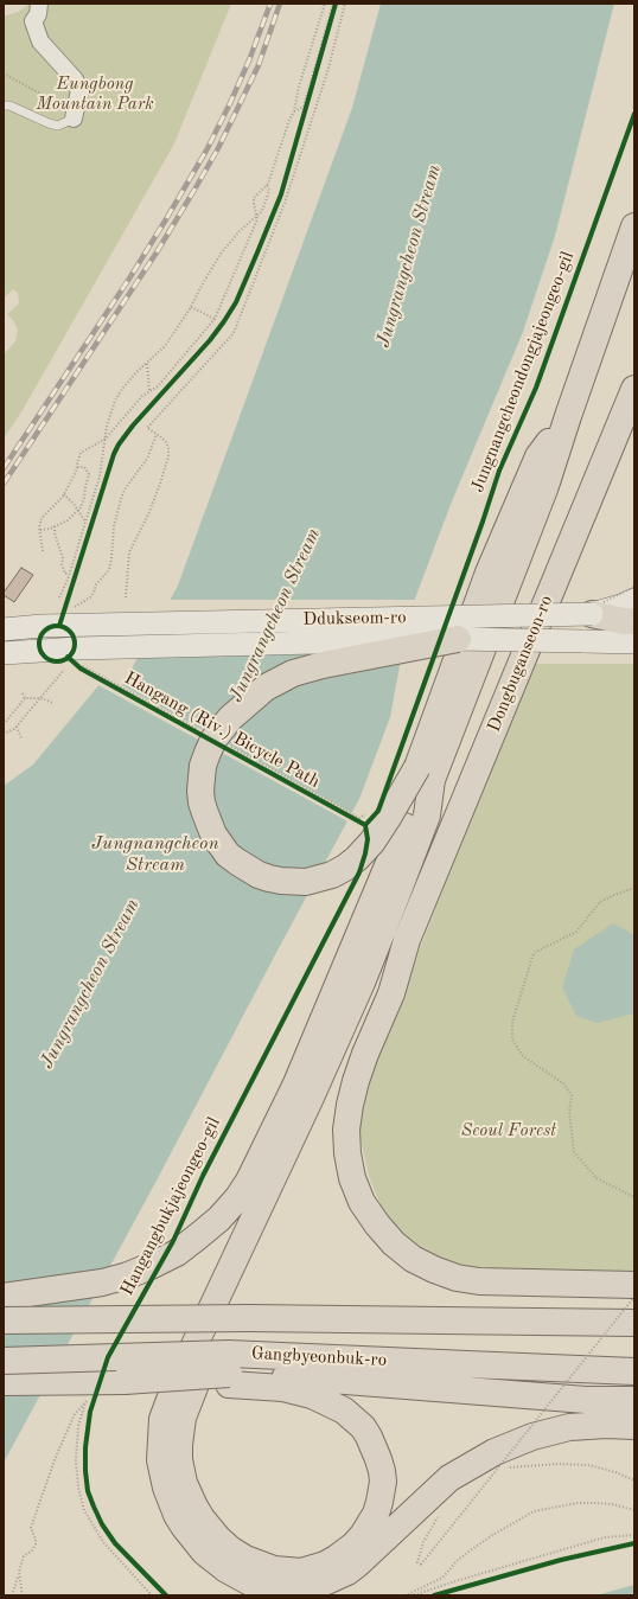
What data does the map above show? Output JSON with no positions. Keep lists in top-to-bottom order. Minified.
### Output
{"streets":{"highway":["Dongbuganseon-ro","Gangbyeonbuk-ro"],"main road":["Ddukseom-ro"],"cycle path":["Jungnangcheondongjajeongeo-gil","Hangang (Riv.) Bicycle Path","Hangangbukjajeongeo-gil"]},"water":["Jungrangcheon Stream","Jungnangcheon Stream"],"parks":["Eungbong Mountain Park","Seoul Forest"]}
